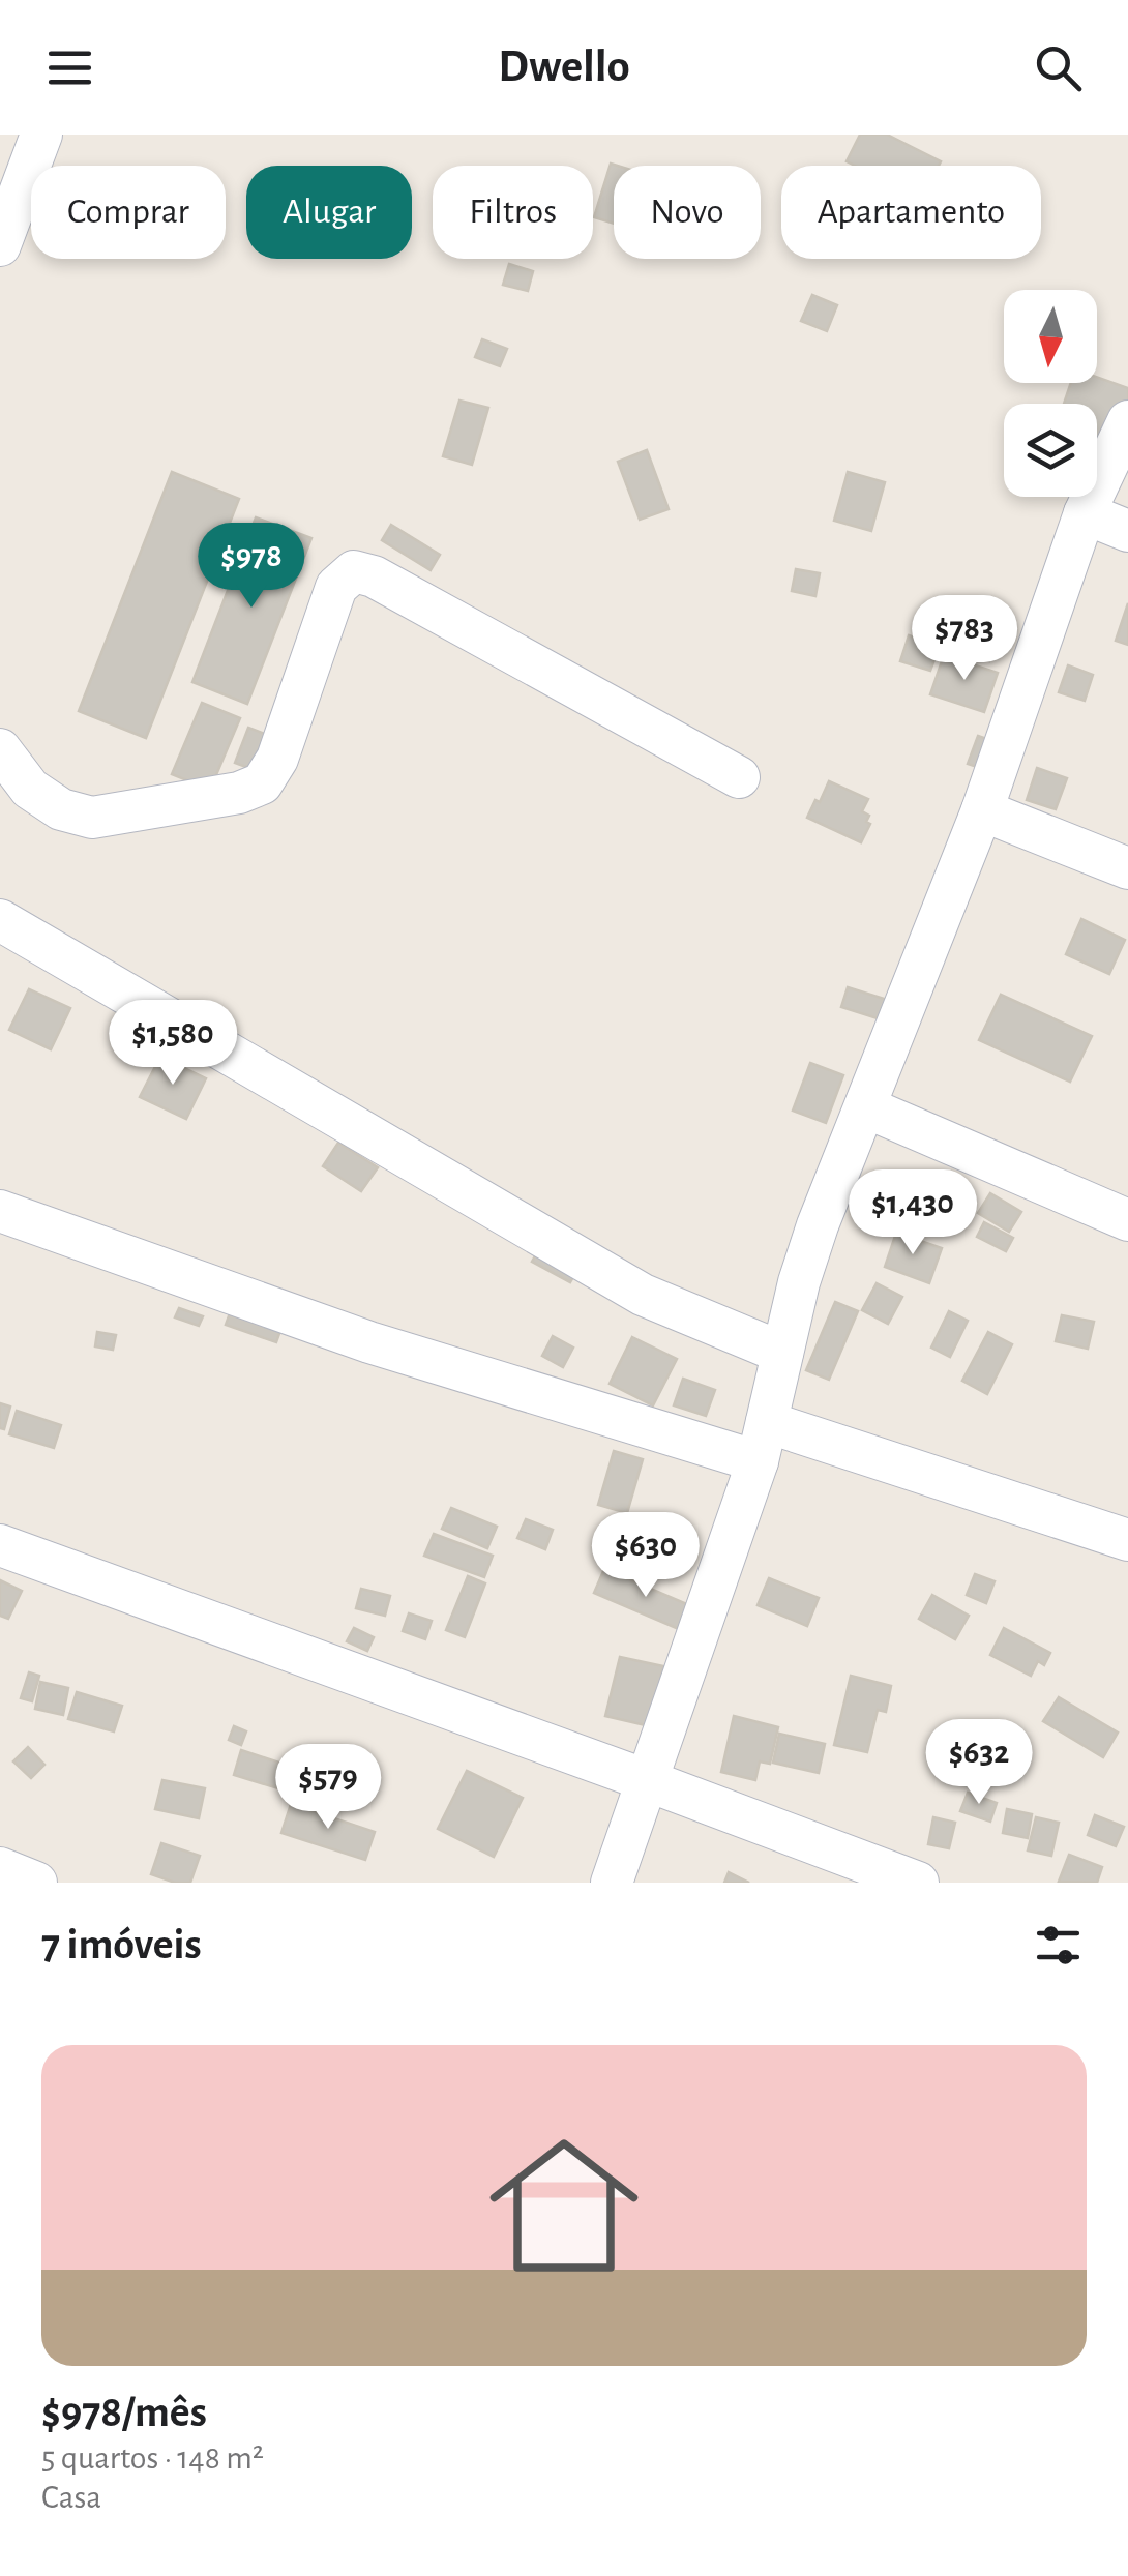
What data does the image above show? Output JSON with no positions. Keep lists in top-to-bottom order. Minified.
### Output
{"north":"bottom","page":{"header":"Dwello","chip":["Comprar","Alugar","Filtros","Novo","Apartamento"],"price":["$978","$783","$1,580","$1,430","$630","$632","$579"],"heading":"7 imóveis","list":[{"name":"$978/mês","note":"5 quartos · 148 m² · Casa"}]}}
